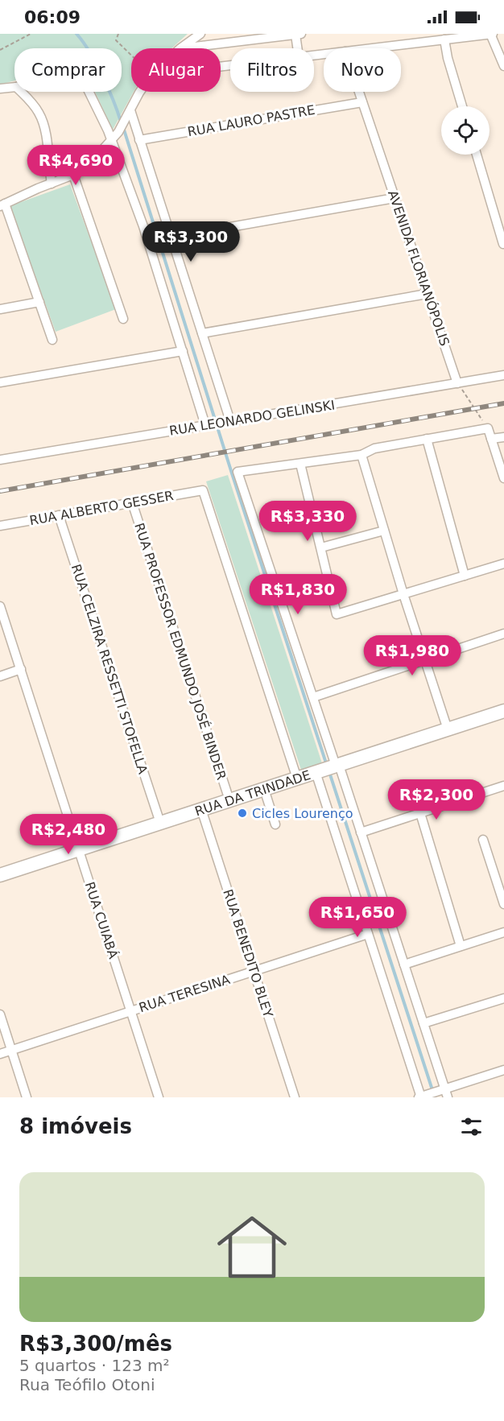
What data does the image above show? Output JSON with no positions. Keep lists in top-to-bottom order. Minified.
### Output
{"streets":{"main road":["RUA DA TRINDADE"],"street":["RUA LAURO PASTRE","AVENIDA FLORIANÓPOLIS","RUA LEONARDO GELINSKI","RUA ALBERTO GESSER","RUA PROFESSOR EDMUNDO JOSÉ BINDER","RUA CELZIRA RESSETTI STOFELLA","RUA CUIABÁ","RUA BENEDITO BLEY","RUA TERESINA"]},"crossings":[["RUA LAURO PASTRE","AVENIDA FLORIANÓPOLIS"],["AVENIDA FLORIANÓPOLIS","RUA LEONARDO GELINSKI"],["RUA ALBERTO GESSER","RUA PROFESSOR EDMUNDO JOSÉ BINDER"],["RUA ALBERTO GESSER","RUA CELZIRA RESSETTI STOFELLA"],["RUA ALBERTO GESSER","RUA DA TRINDADE"],["RUA PROFESSOR EDMUNDO JOSÉ BINDER","RUA DA TRINDADE"],["RUA CELZIRA RESSETTI STOFELLA","RUA DA TRINDADE"],["RUA DA TRINDADE","RUA CUIABÁ"],["RUA DA TRINDADE","RUA BENEDITO BLEY"],["RUA CUIABÁ","RUA TERESINA"],["RUA BENEDITO BLEY","RUA TERESINA"]],"places":["Cicles Lourenço"],"page":{"status":"06:09","chip":["Comprar","Alugar","Filtros","Novo"],"price":["R$4,690","R$3,300","R$3,330","R$1,830","R$1,980","R$2,300","R$2,480","R$1,650"],"heading":"8 imóveis","list":[{"name":"R$3,300/mês","note":"5 quartos · 123 m² · Rua Teófilo Otoni"}]}}
